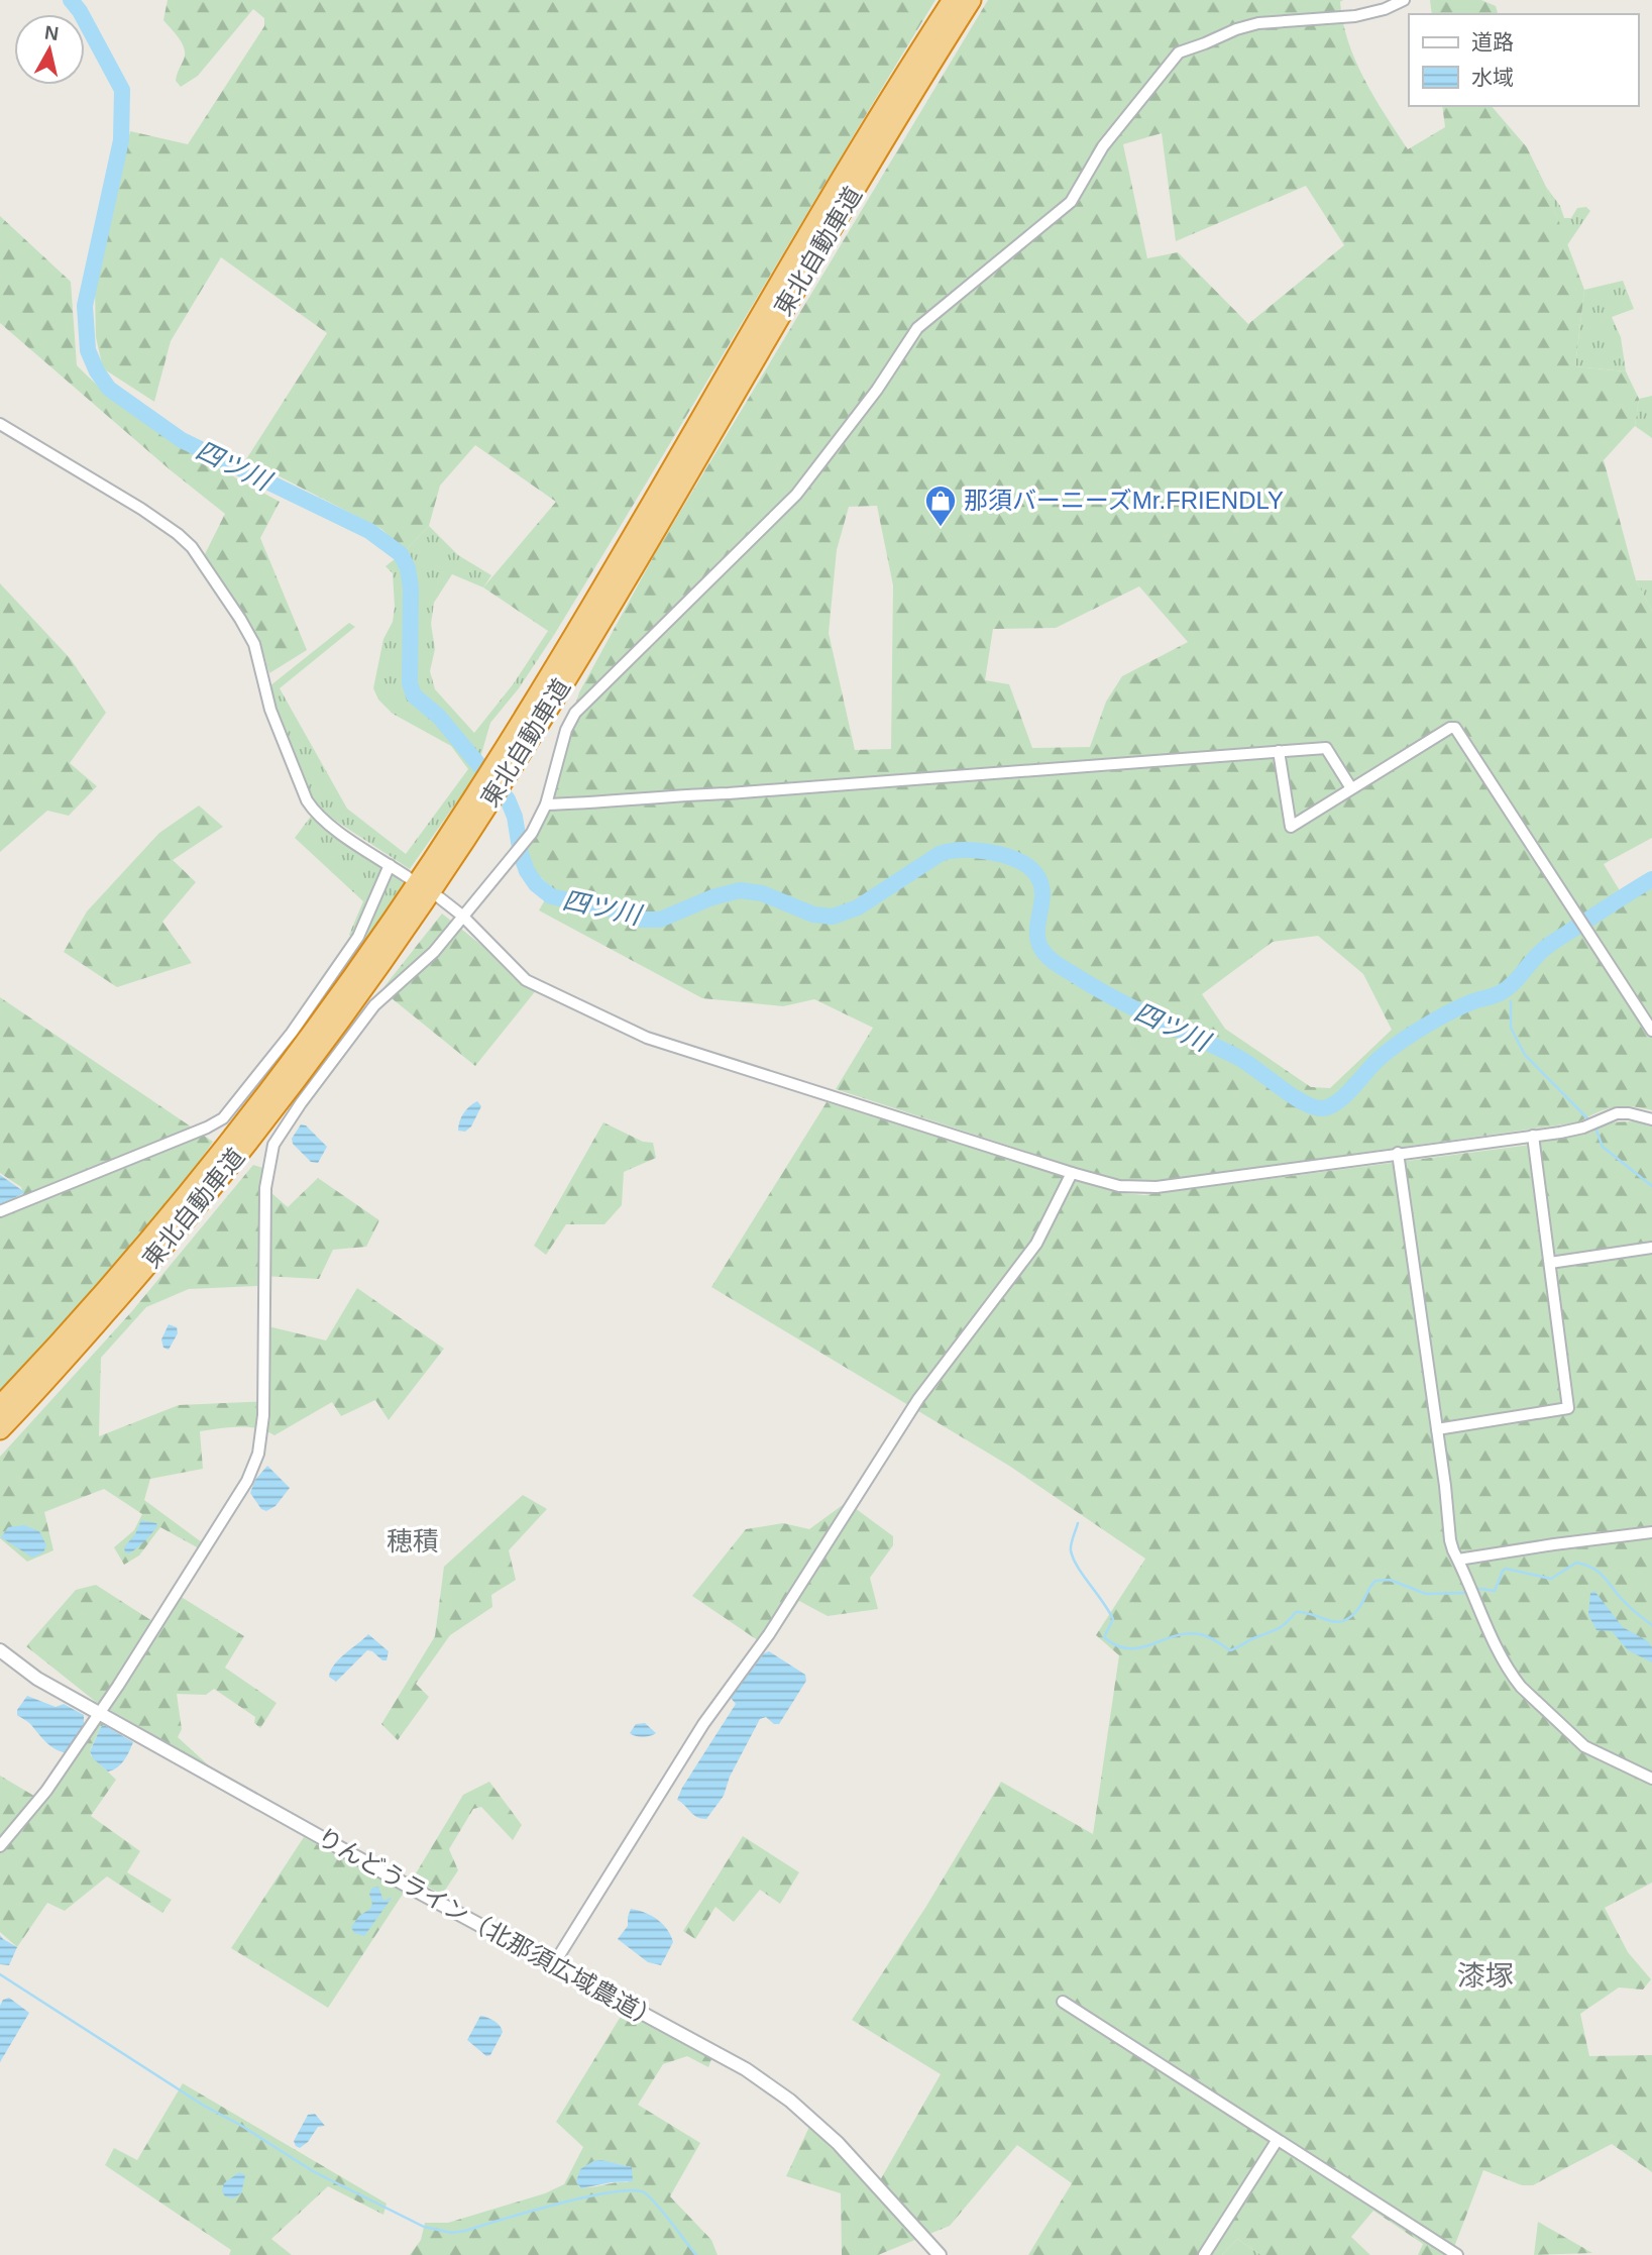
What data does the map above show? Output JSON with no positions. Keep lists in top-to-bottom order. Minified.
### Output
{"streets":{"highway":["東北自動車道"],"street":["りんどうライン（北那須広域農道）"]},"districts":["穂積","漆塚"],"water":["四ツ川"],"places":{"shop":["那須バーニーズMr.FRIENDLY"]},"legend":["道路","水域"],"north":"top"}
